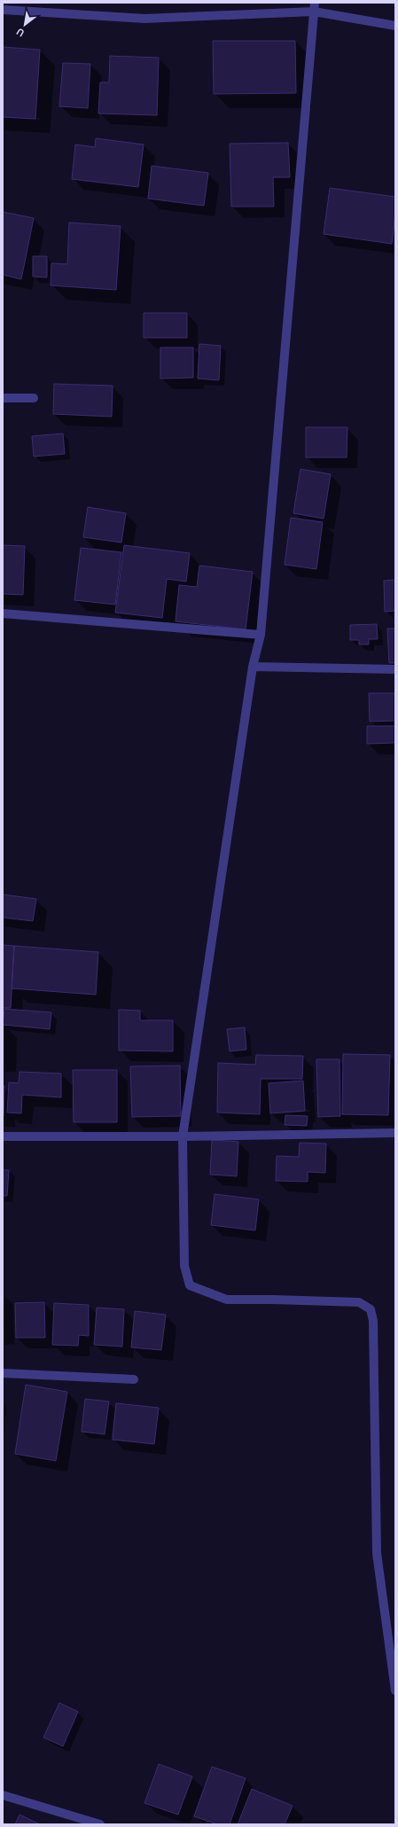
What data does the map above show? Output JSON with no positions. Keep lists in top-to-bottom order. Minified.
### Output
{"north":"bottom left"}
